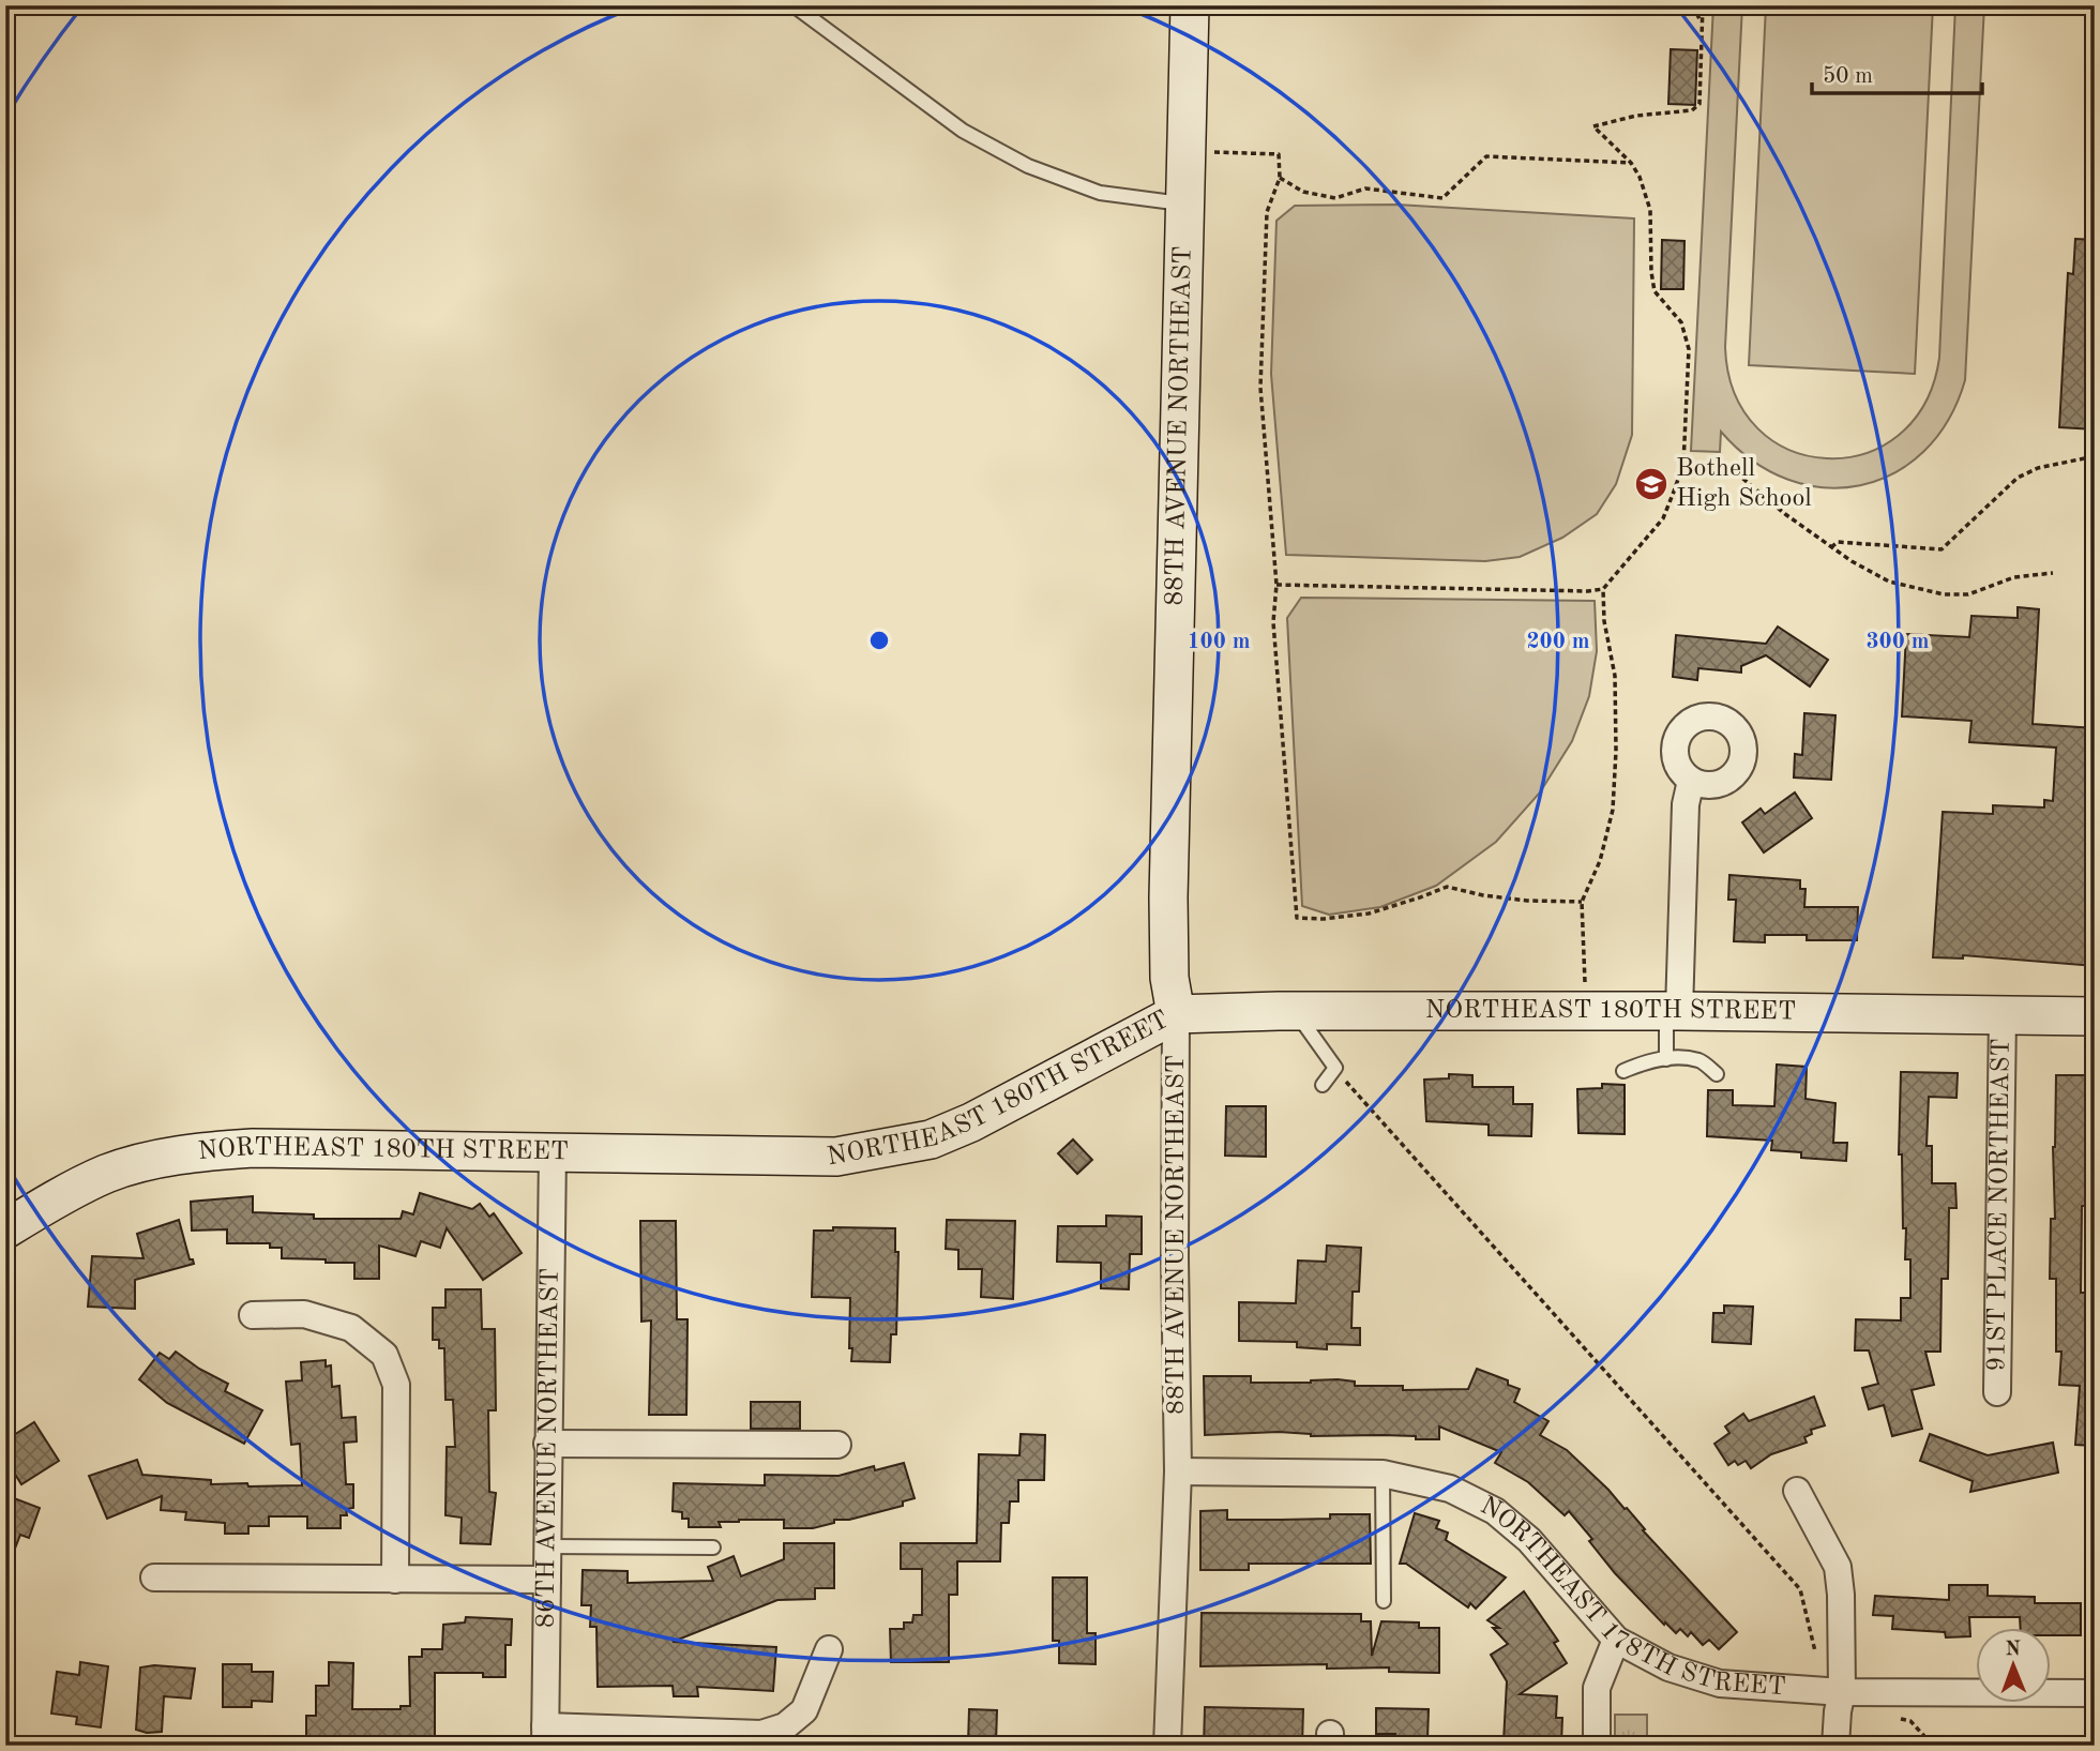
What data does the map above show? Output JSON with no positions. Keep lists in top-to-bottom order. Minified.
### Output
{"streets":{"street":["88TH AVENUE NORTHEAST","NORTHEAST 180TH STREET","91ST PLACE NORTHEAST","86TH AVENUE NORTHEAST","NORTHEAST 178TH STREET"]},"crossings":[["88TH AVENUE NORTHEAST","NORTHEAST 180TH STREET"],["88TH AVENUE NORTHEAST","NORTHEAST 178TH STREET"],["NORTHEAST 180TH STREET","91ST PLACE NORTHEAST"],["NORTHEAST 180TH STREET","86TH AVENUE NORTHEAST"]],"places":{"school or university":["Bothell High School"]},"scale_bar":"50 m","north":"top","rings":["100 m","200 m","300 m"]}
